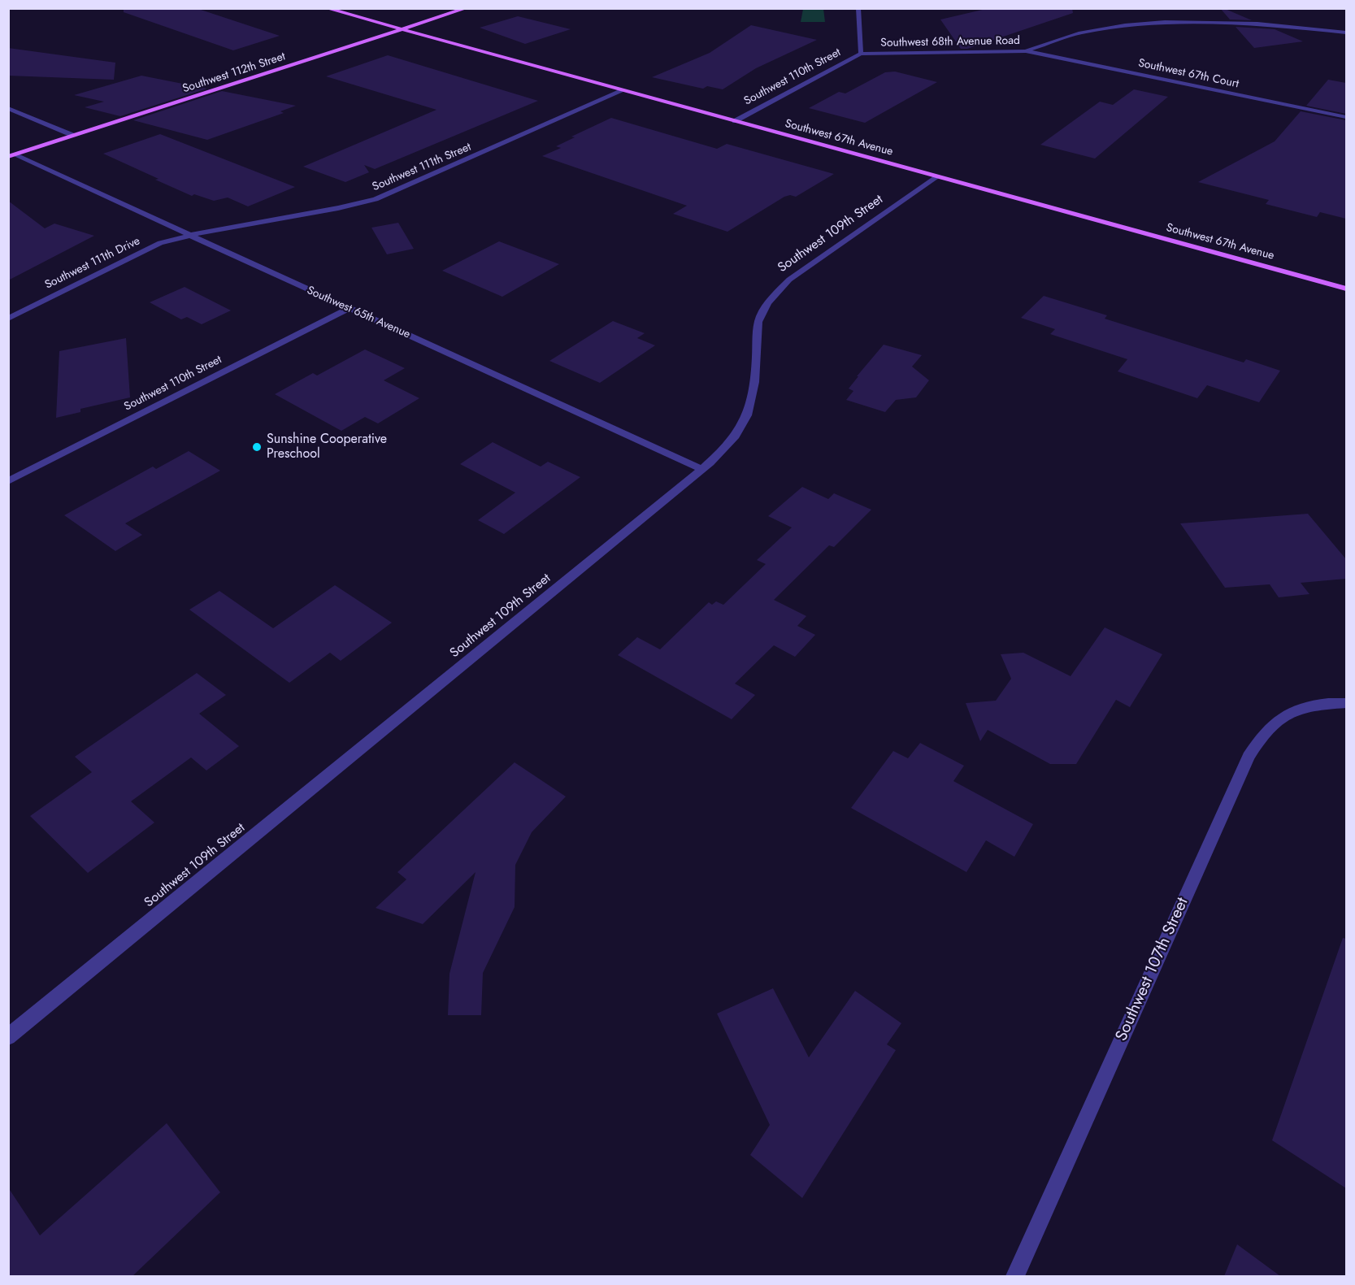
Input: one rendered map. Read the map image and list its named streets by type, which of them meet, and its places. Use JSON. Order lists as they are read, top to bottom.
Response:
{
  "streets": {
    "main road": ["Southwest 112th Street", "Southwest 67th Avenue"],
    "street": [
      "Southwest 68th Avenue Road",
      "Southwest 67th Court",
      "Southwest 110th Street",
      "Southwest 111th Street",
      "Southwest 109th Street",
      "Southwest 111th Drive",
      "Southwest 65th Avenue",
      "Southwest 107th Street"
    ]
  },
  "crossings": [
    ["Southwest 68th Avenue Road", "Southwest 67th Court"],
    ["Southwest 68th Avenue Road", "Southwest 110th Street"],
    ["Southwest 112th Street", "Southwest 67th Avenue"],
    ["Southwest 112th Street", "Southwest 65th Avenue"],
    ["Southwest 110th Street", "Southwest 67th Avenue"],
    ["Southwest 110th Street", "Southwest 65th Avenue"],
    ["Southwest 67th Avenue", "Southwest 111th Street"],
    ["Southwest 67th Avenue", "Southwest 109th Street"],
    ["Southwest 111th Street", "Southwest 111th Drive"],
    ["Southwest 111th Street", "Southwest 65th Avenue"],
    ["Southwest 109th Street", "Southwest 65th Avenue"],
    ["Southwest 111th Drive", "Southwest 65th Avenue"]
  ],
  "places": ["Sunshine Cooperative Preschool"]
}
